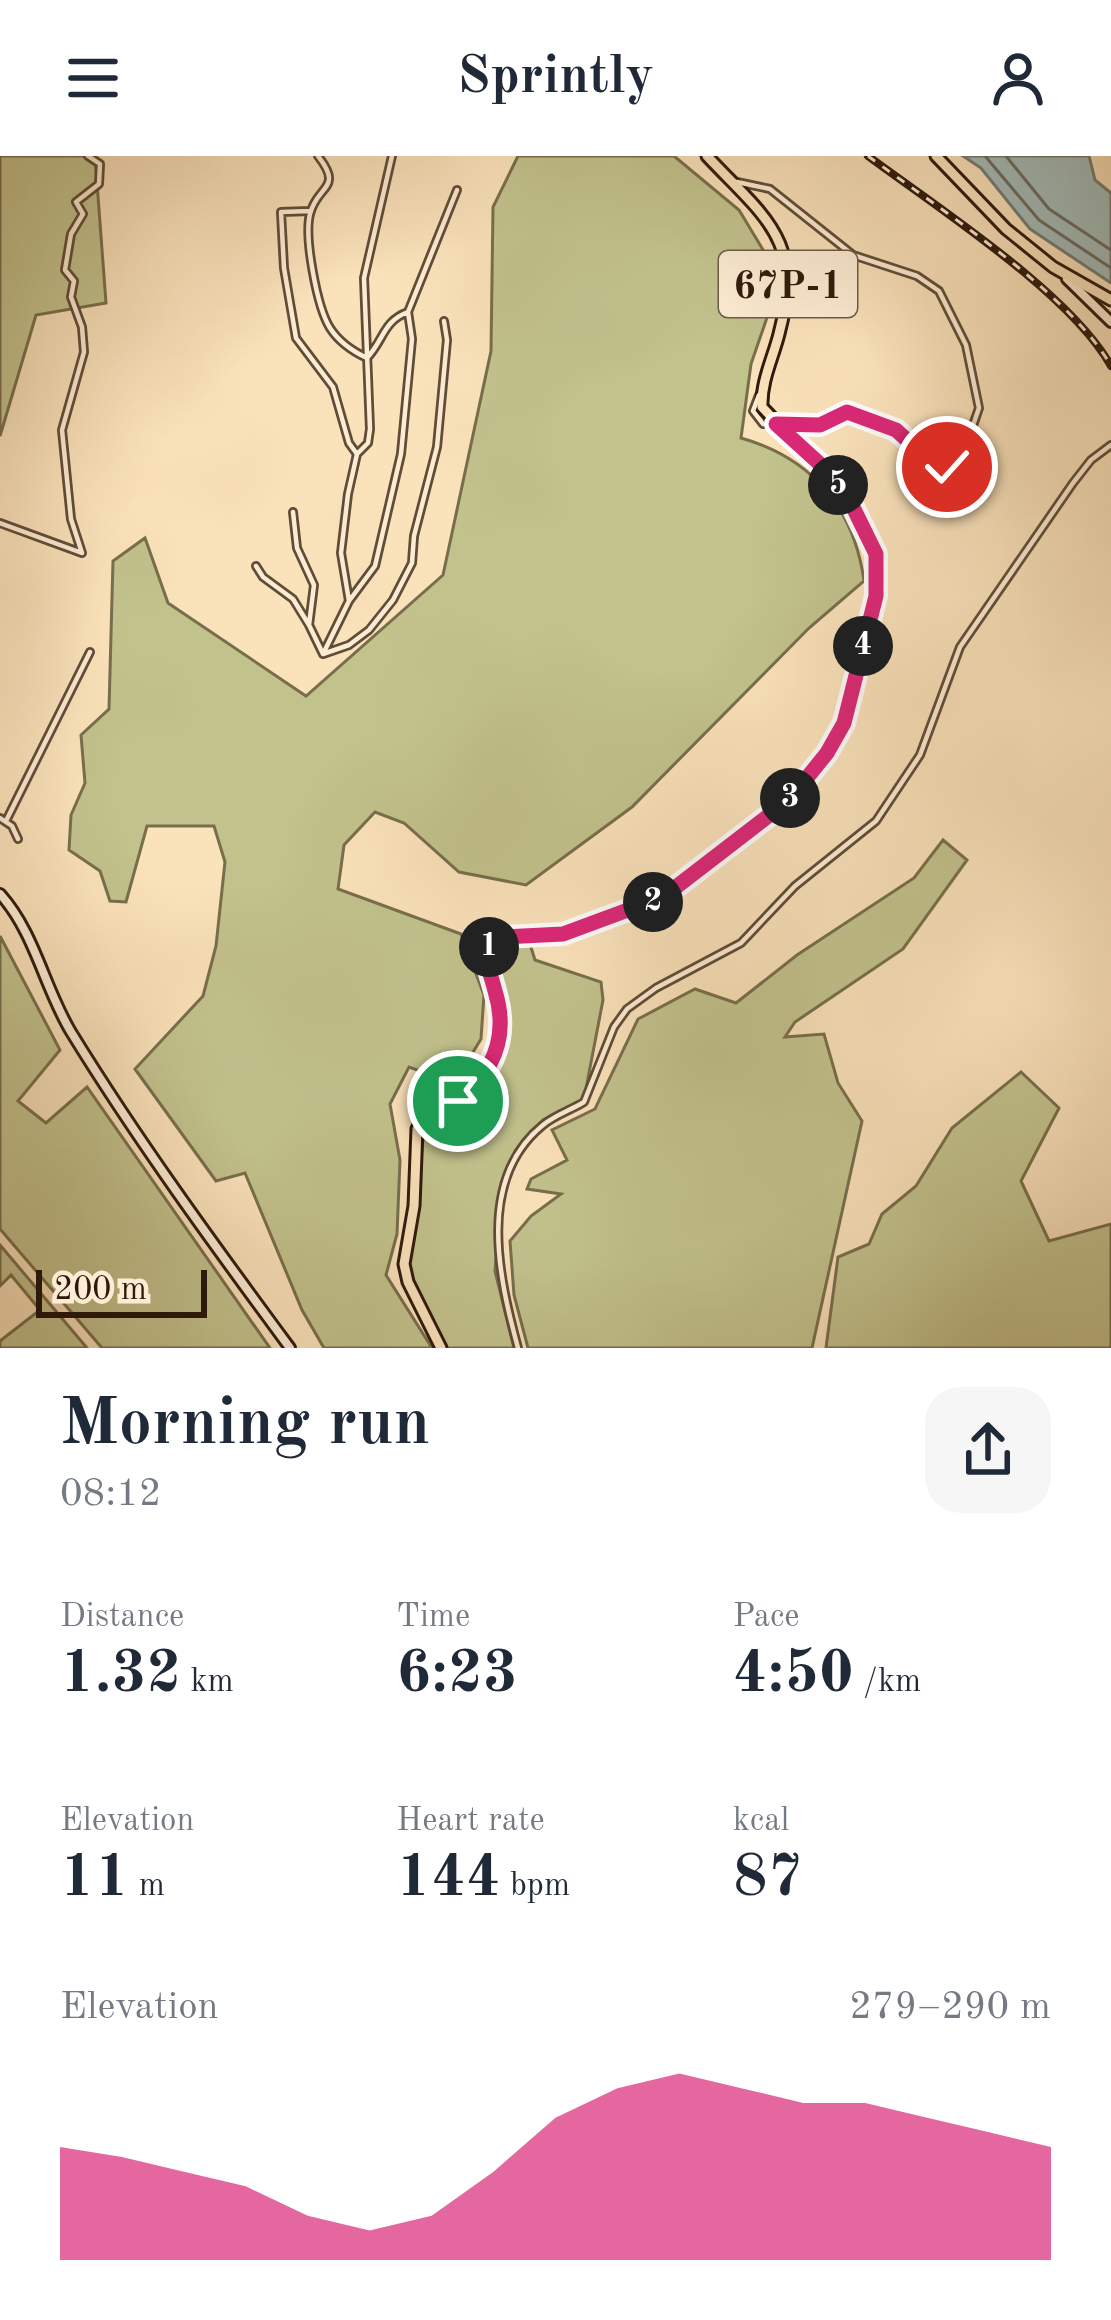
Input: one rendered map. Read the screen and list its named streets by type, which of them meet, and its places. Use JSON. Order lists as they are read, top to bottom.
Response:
{
  "streets": {
    "main road": ["67Р-1"]
  },
  "scale_bar": "200 m",
  "page": {
    "header": "Sprintly",
    "pins": [
      "5",
      "4",
      "3",
      "2",
      "1"
    ],
    "scale": "200 m",
    "heading": ["Morning run", "08:12"],
    "stats": [
      ["Distance", "1.32 km"],
      ["Time", "6:23"],
      ["Pace", "4:50 /km"],
      ["Elevation", "11 m"],
      ["Heart rate", "144 bpm"],
      ["kcal", "87"]
    ],
    "chart": ["Elevation", "279–290 m"]
  }
}
